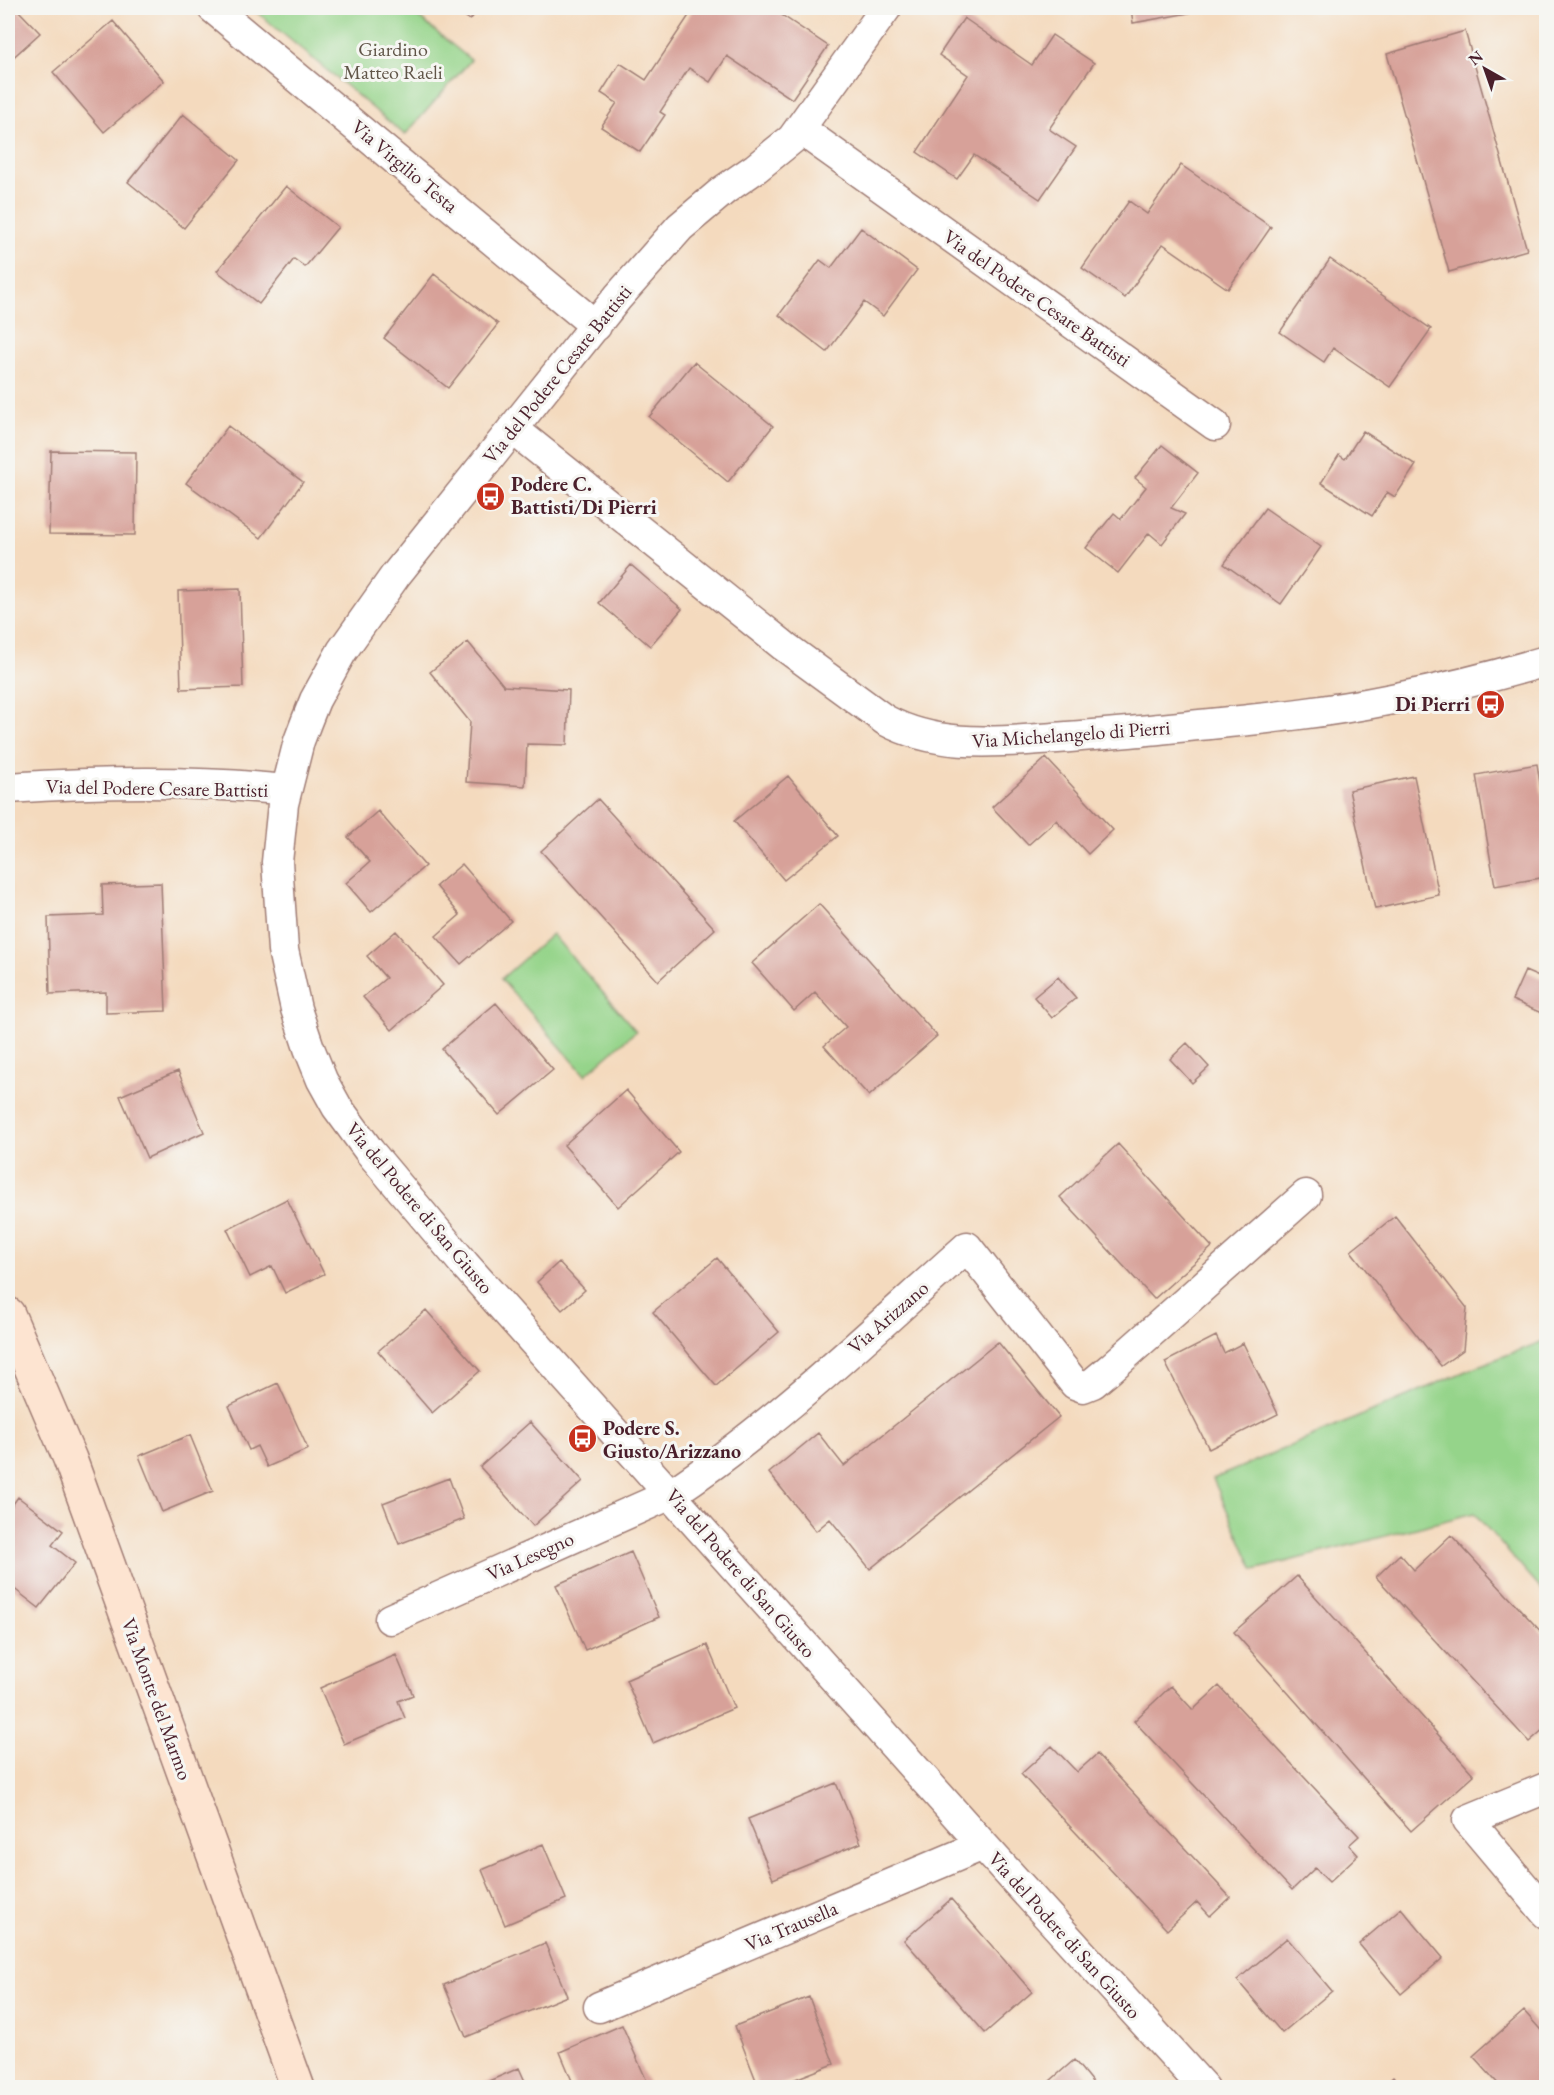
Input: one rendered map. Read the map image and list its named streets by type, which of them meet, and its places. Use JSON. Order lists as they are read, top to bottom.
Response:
{
  "streets": {
    "street": [
      "Via Virgilio Testa",
      "Via del Podere Cesare Battisti",
      "Via Michelangelo di Pierri",
      "Via del Podere di San Giusto",
      "Via Arizzano",
      "Via Lesegno",
      "Via Monte del Marmo",
      "Via Trausella"
    ]
  },
  "crossings": [
    ["Via Virgilio Testa", "Via del Podere Cesare Battisti"],
    ["Via del Podere Cesare Battisti", "Via Michelangelo di Pierri"],
    ["Via del Podere Cesare Battisti", "Via del Podere di San Giusto"],
    ["Via del Podere di San Giusto", "Via Arizzano"],
    ["Via del Podere di San Giusto", "Via Lesegno"],
    ["Via del Podere di San Giusto", "Via Trausella"],
    ["Via Arizzano", "Via Lesegno"]
  ],
  "parks": ["Giardino Matteo Raeli"],
  "places": {
    "bus stop": ["Podere C. Battisti/Di Pierri", "Di Pierri", "Podere S. Giusto/Arizzano"]
  },
  "north": "top left"
}
